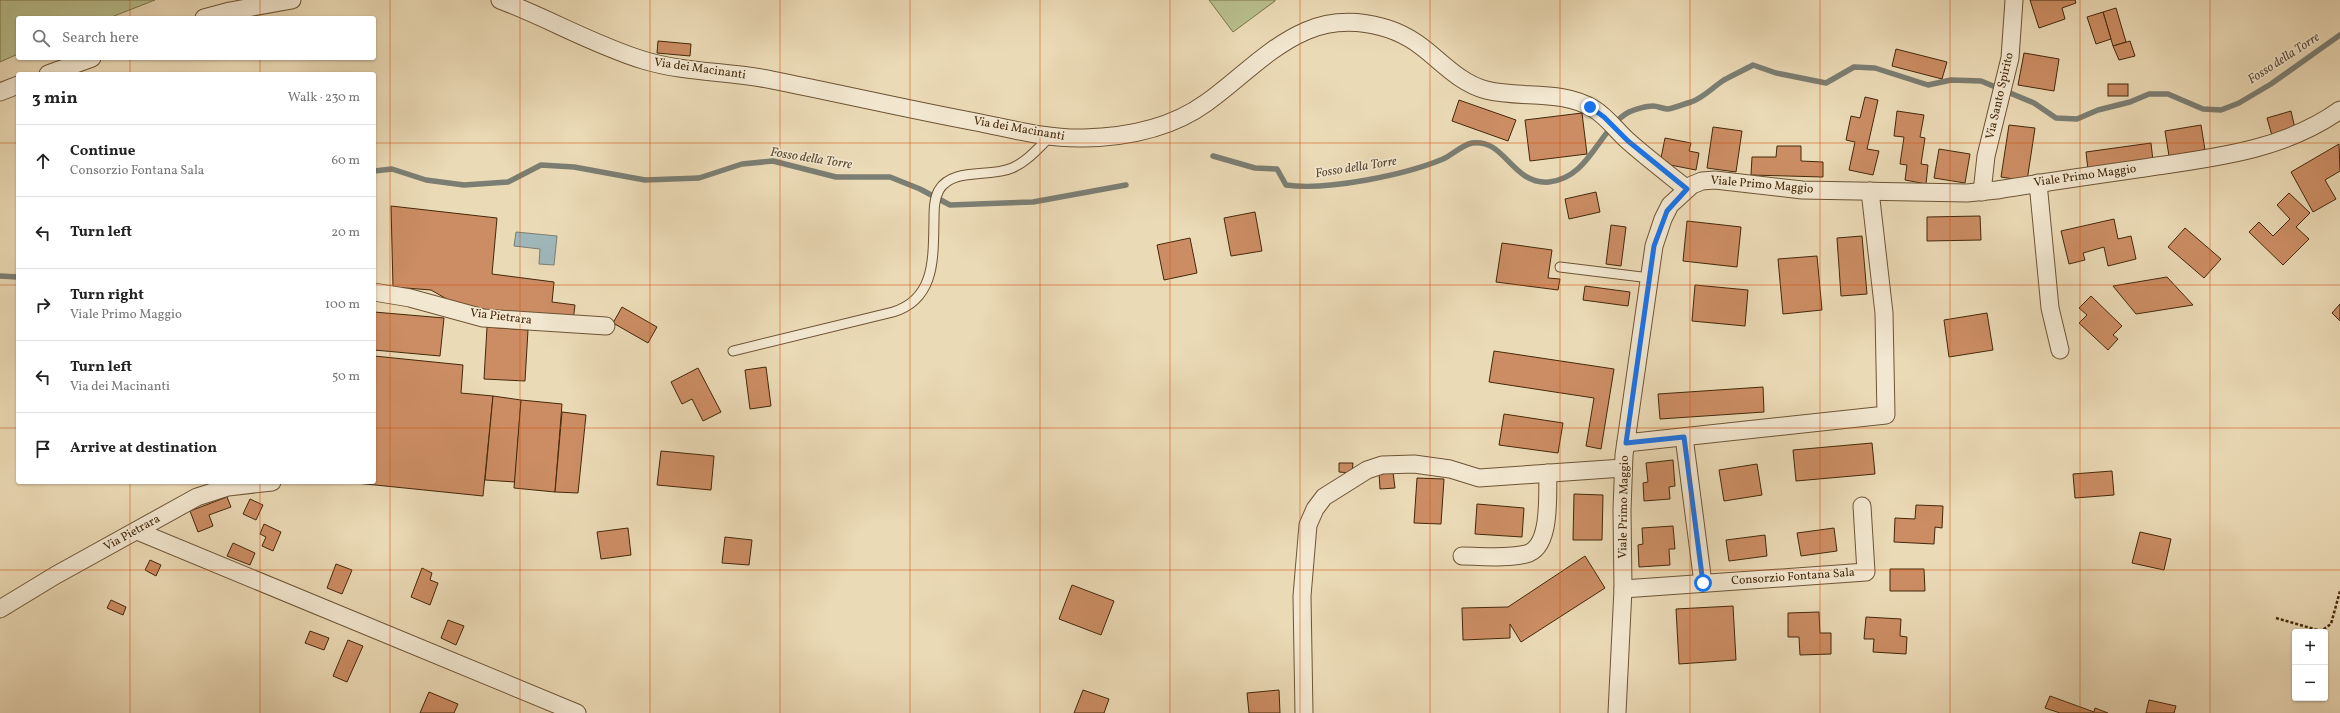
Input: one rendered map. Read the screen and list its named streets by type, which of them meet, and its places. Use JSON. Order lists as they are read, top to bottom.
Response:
{
  "streets": {
    "street": [
      "Via dei Macinanti",
      "Via Santo Spirito",
      "Viale Primo Maggio",
      "Via Pietrara",
      "Consorzio Fontana Sala"
    ]
  },
  "crossings": [
    ["Via dei Macinanti", "Viale Primo Maggio"],
    ["Via Santo Spirito", "Viale Primo Maggio"],
    ["Viale Primo Maggio", "Consorzio Fontana Sala"]
  ],
  "water": ["Fosso della Torre"],
  "page": {
    "search": "Search here",
    "heading": ["3 min", "Walk · 230 m"],
    "list": [
      ["Continue", "Consorzio Fontana Sala", "60 m"],
      ["Turn left", "20 m"],
      ["Turn right", "Viale Primo Maggio", "100 m"],
      ["Turn left", "Via dei Macinanti", "50 m"],
      "Arrive at destination"
    ],
    "map_buttons": ["+", "−"]
  }
}
